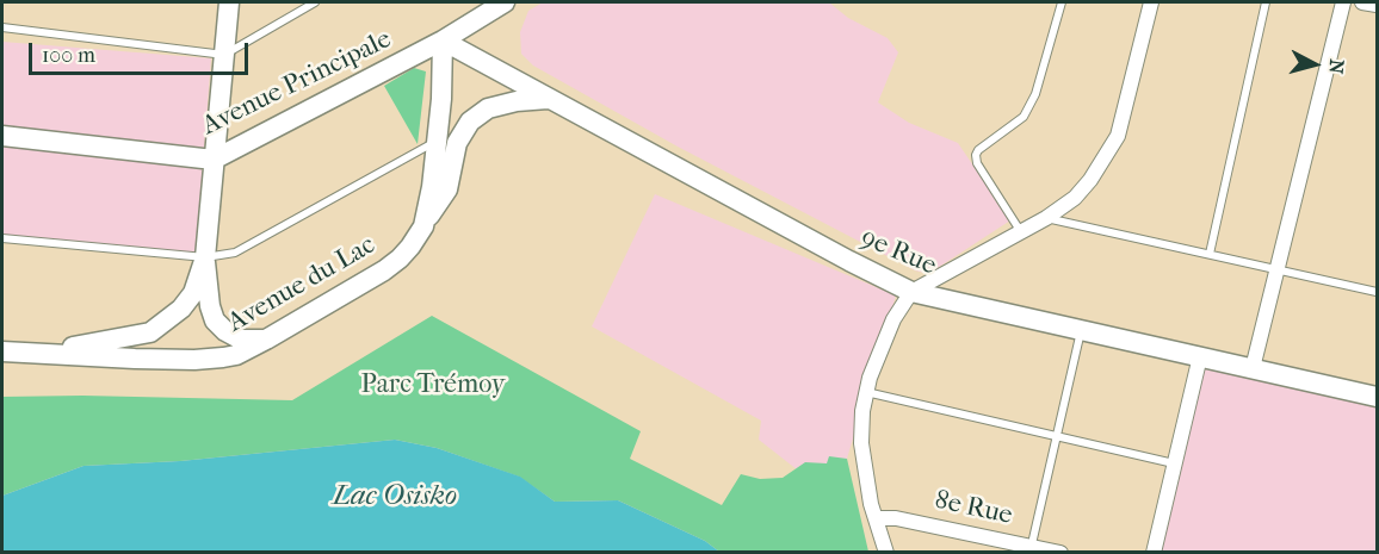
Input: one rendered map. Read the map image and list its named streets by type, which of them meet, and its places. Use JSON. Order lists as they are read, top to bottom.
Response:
{
  "streets": {
    "street": [
      "Avenue Principale",
      "9e Rue",
      "Avenue du Lac",
      "8e Rue"
    ]
  },
  "crossings": [
    ["Avenue Principale", "9e Rue"],
    ["Avenue Principale", "Avenue du Lac"],
    ["9e Rue", "Avenue du Lac"]
  ],
  "water": ["Lac Osisko"],
  "parks": ["Parc Trémoy"],
  "scale_bar": "100 m",
  "north": "right"
}
